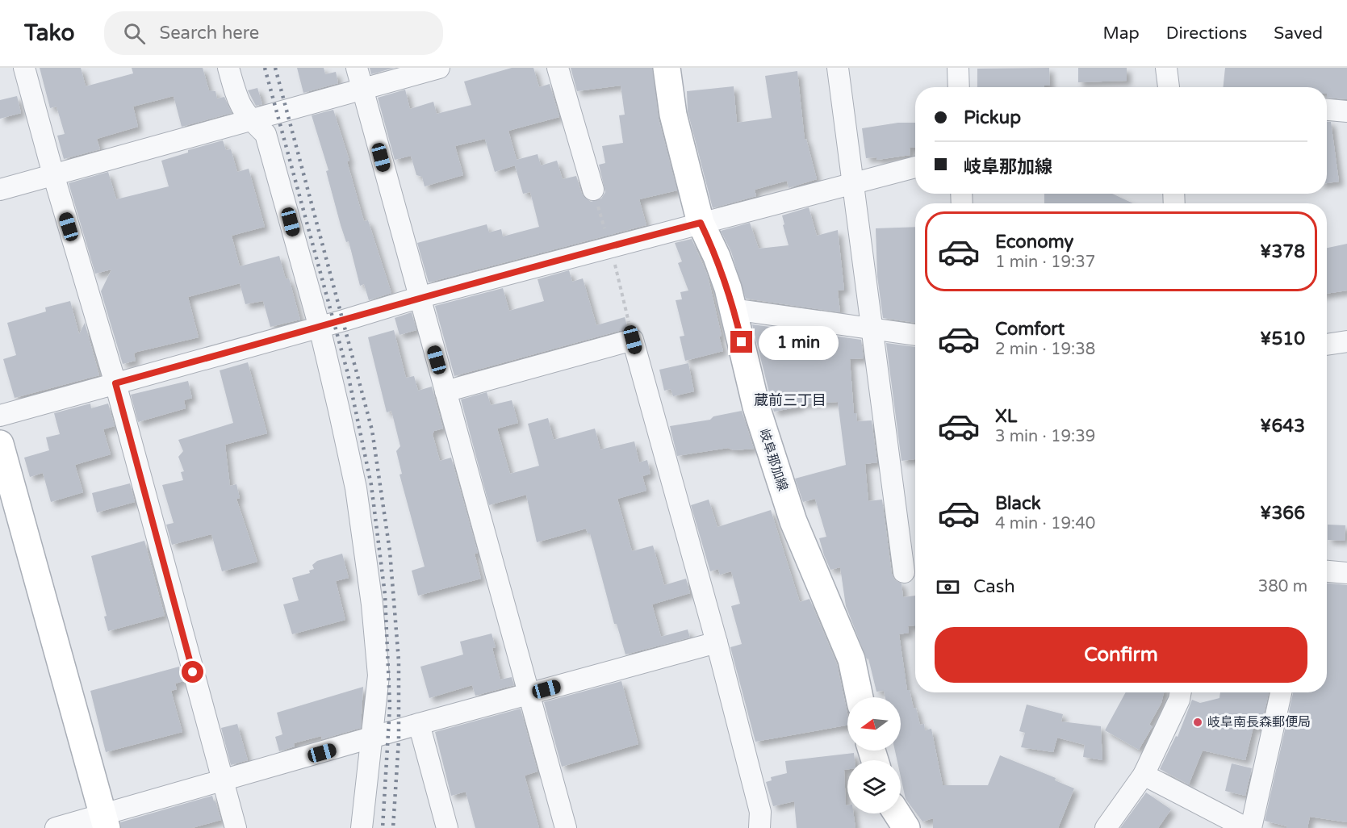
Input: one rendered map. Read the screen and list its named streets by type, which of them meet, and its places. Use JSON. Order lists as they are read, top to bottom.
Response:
{
  "streets": {
    "main road": ["岐阜那加線"]
  },
  "districts": ["蔵前三丁目"],
  "places": ["岐阜南長森郵便局"],
  "north": "left",
  "page": {
    "header": "Tako",
    "search": "Search here",
    "nav": ["Map", "Directions", "Saved"],
    "banner": ["Pickup", "岐阜那加線"],
    "list": [
      {
        "name": "Economy",
        "note": "1 min · 19:37",
        "value": "¥378"
      },
      {
        "name": "Comfort",
        "note": "2 min · 19:38",
        "value": "¥510"
      },
      {
        "name": "XL",
        "note": "3 min · 19:39",
        "value": "¥643"
      },
      {
        "name": "Black",
        "note": "4 min · 19:40",
        "value": "¥366"
      }
    ],
    "bubble": "1 min",
    "pay": ["Cash", "380 m"],
    "buttons": "Confirm"
  }
}
